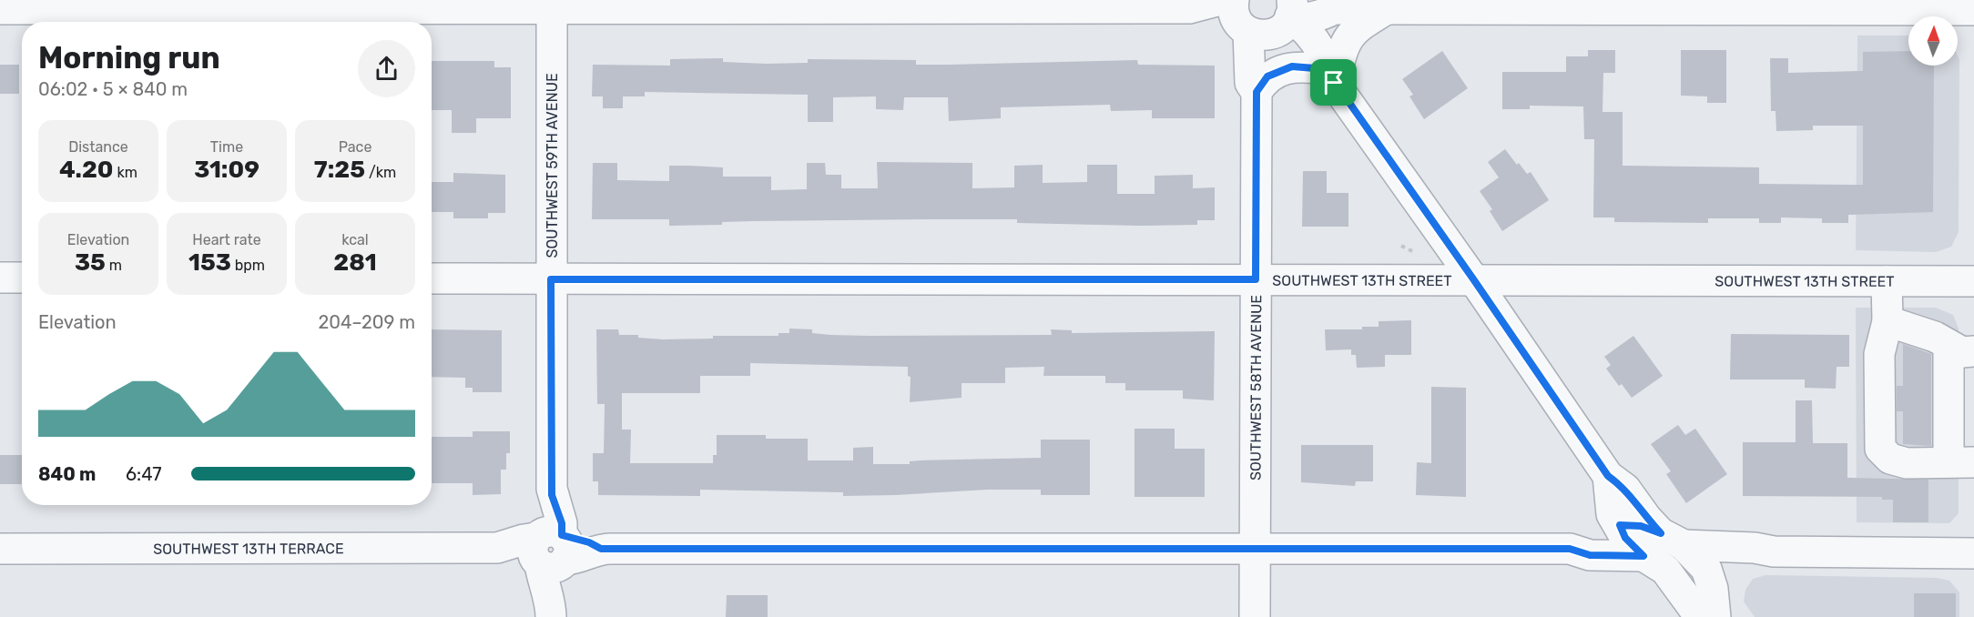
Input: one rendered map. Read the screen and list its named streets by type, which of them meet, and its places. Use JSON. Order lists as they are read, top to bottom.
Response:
{
  "streets": {
    "street": [
      "SOUTHWEST 59TH AVENUE",
      "SOUTHWEST 13TH STREET",
      "SOUTHWEST 58TH AVENUE",
      "SOUTHWEST 13TH TERRACE"
    ]
  },
  "crossings": [
    ["SOUTHWEST 59TH AVENUE", "SOUTHWEST 13TH STREET"],
    ["SOUTHWEST 59TH AVENUE", "SOUTHWEST 13TH TERRACE"],
    ["SOUTHWEST 13TH STREET", "SOUTHWEST 58TH AVENUE"],
    ["SOUTHWEST 58TH AVENUE", "SOUTHWEST 13TH TERRACE"]
  ],
  "north": "top",
  "page": {
    "heading": ["Morning run", "06:02 · 5 × 840 m"],
    "stats": [
      ["Distance", "4.20 km"],
      ["Time", "31:09"],
      ["Pace", "7:25 /km"],
      ["Elevation", "35 m"],
      ["Heart rate", "153 bpm"],
      ["kcal", "281"]
    ],
    "chart": ["Elevation", "204–209 m"],
    "list": [
      {
        "name": "840 m",
        "note": "6:47"
      }
    ]
  }
}
